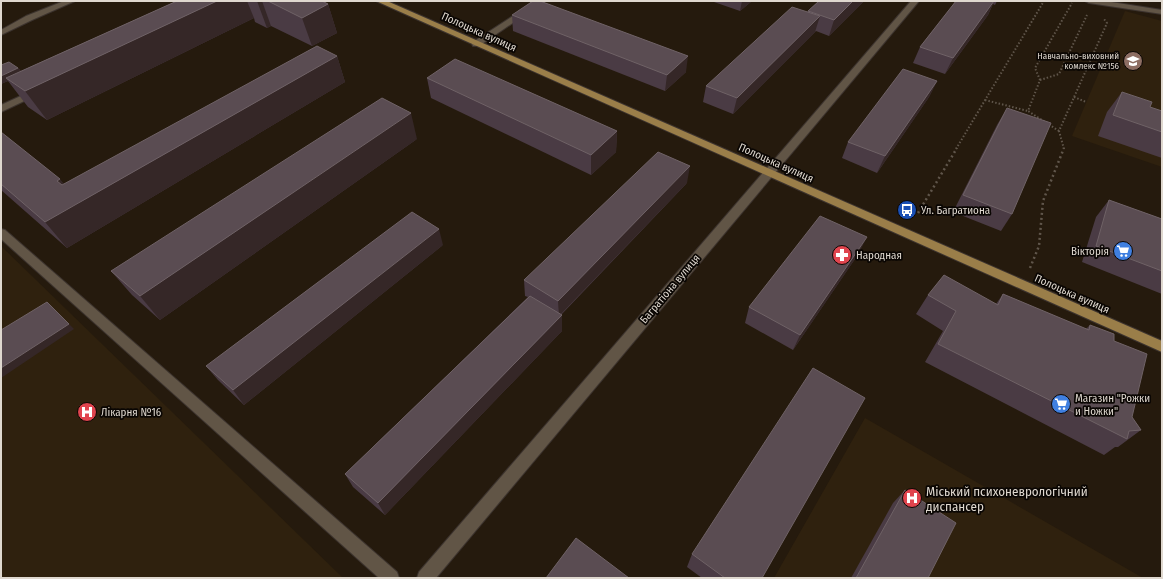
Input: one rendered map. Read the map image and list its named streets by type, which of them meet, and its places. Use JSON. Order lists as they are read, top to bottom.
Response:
{
  "streets": {
    "main road": ["Полоцька вулиця"],
    "street": ["Багратіона вулиця"]
  },
  "crossings": [
    ["Полоцька вулиця", "Багратіона вулиця"]
  ],
  "places": {
    "school or university": ["Навчально-виховний комлекс №156"],
    "bus stop": ["Ул. Багратиона"],
    "supermarket": ["Вікторія", "Магазин \"Рожки и Ножки\""],
    "pharmacy": ["Народная"],
    "hospital": ["Лікарня №16", "Міський психоневрологічний диспансер"]
  }
}
